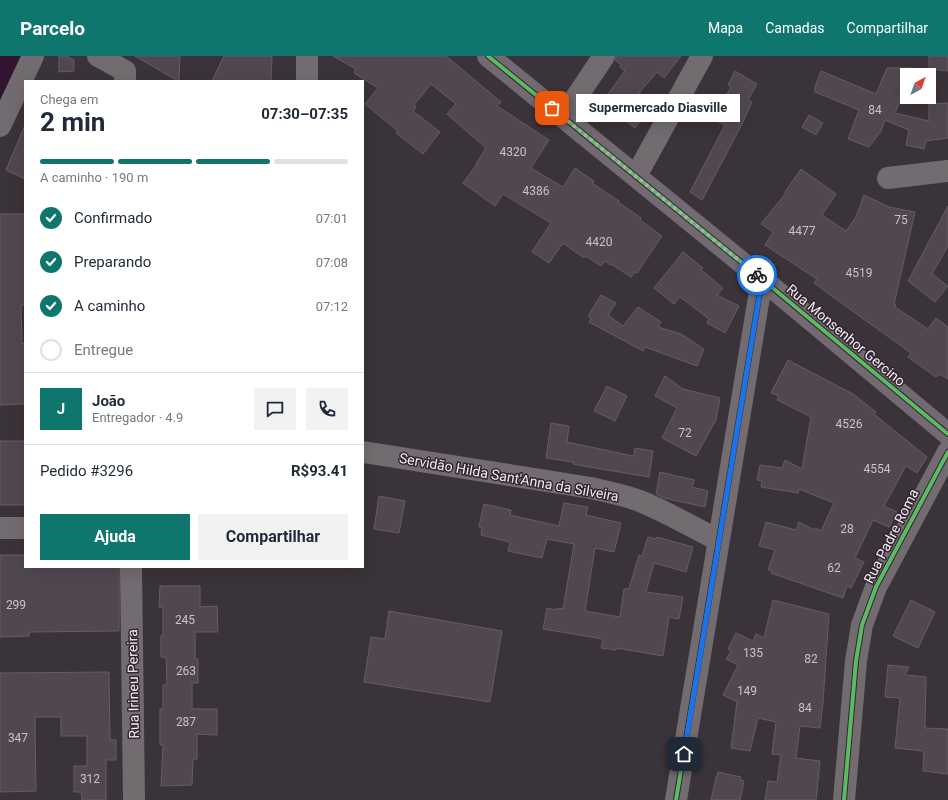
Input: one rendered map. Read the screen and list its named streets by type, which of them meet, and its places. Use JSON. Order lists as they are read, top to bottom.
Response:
{
  "streets": {
    "main road": ["Rua Monsenhor Gercino"],
    "street": ["Servidão Hilda Sant'Anna da Silveira", "Rua Padre Roma", "Rua Irineu Pereira"]
  },
  "places": ["Supermercado Diasville"],
  "house_numbers": [
    "84",
    "4320",
    "4386",
    "75",
    "4477",
    "4420",
    "4519",
    "4526",
    "72",
    "4554",
    "28",
    "62",
    "299",
    "245",
    "135",
    "82",
    "263",
    "149",
    "84",
    "287",
    "347",
    "312"
  ],
  "north": "top right",
  "page": {
    "header": "Parcelo",
    "nav": ["Mapa", "Camadas", "Compartilhar"],
    "heading": ["2 min", "Chega em", "07:30–07:35"],
    "panel": [
      "João",
      "Entregador · 4.9",
      "Pedido #3296",
      "R$93.41"
    ],
    "bubble": "Supermercado Diasville",
    "bar": "A caminho · 190 m",
    "list": [
      ["Confirmado", "07:01"],
      ["Preparando", "07:08"],
      ["A caminho", "07:12"],
      "Entregue"
    ],
    "round": "J",
    "buttons": ["Ajuda", "Compartilhar"]
  }
}
